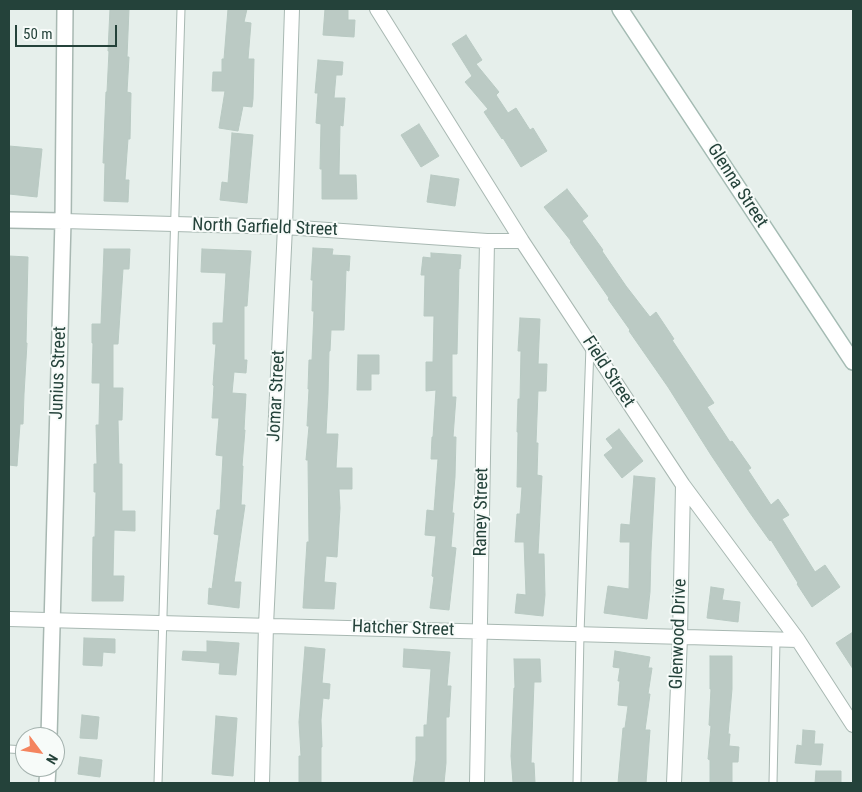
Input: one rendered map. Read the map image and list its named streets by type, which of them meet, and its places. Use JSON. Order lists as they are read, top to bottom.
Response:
{
  "streets": {
    "street": [
      "Glenna Street",
      "North Garfield Street",
      "Field Street",
      "Junius Street",
      "Jomar Street",
      "Raney Street",
      "Hatcher Street",
      "Glenwood Drive"
    ]
  },
  "crossings": [
    ["North Garfield Street", "Field Street"],
    ["North Garfield Street", "Junius Street"],
    ["North Garfield Street", "Jomar Street"],
    ["North Garfield Street", "Raney Street"],
    ["Field Street", "Hatcher Street"],
    ["Field Street", "Glenwood Drive"],
    ["Junius Street", "Hatcher Street"],
    ["Jomar Street", "Hatcher Street"],
    ["Raney Street", "Hatcher Street"],
    ["Hatcher Street", "Glenwood Drive"]
  ],
  "scale_bar": "50 m",
  "north": "bottom right"
}
